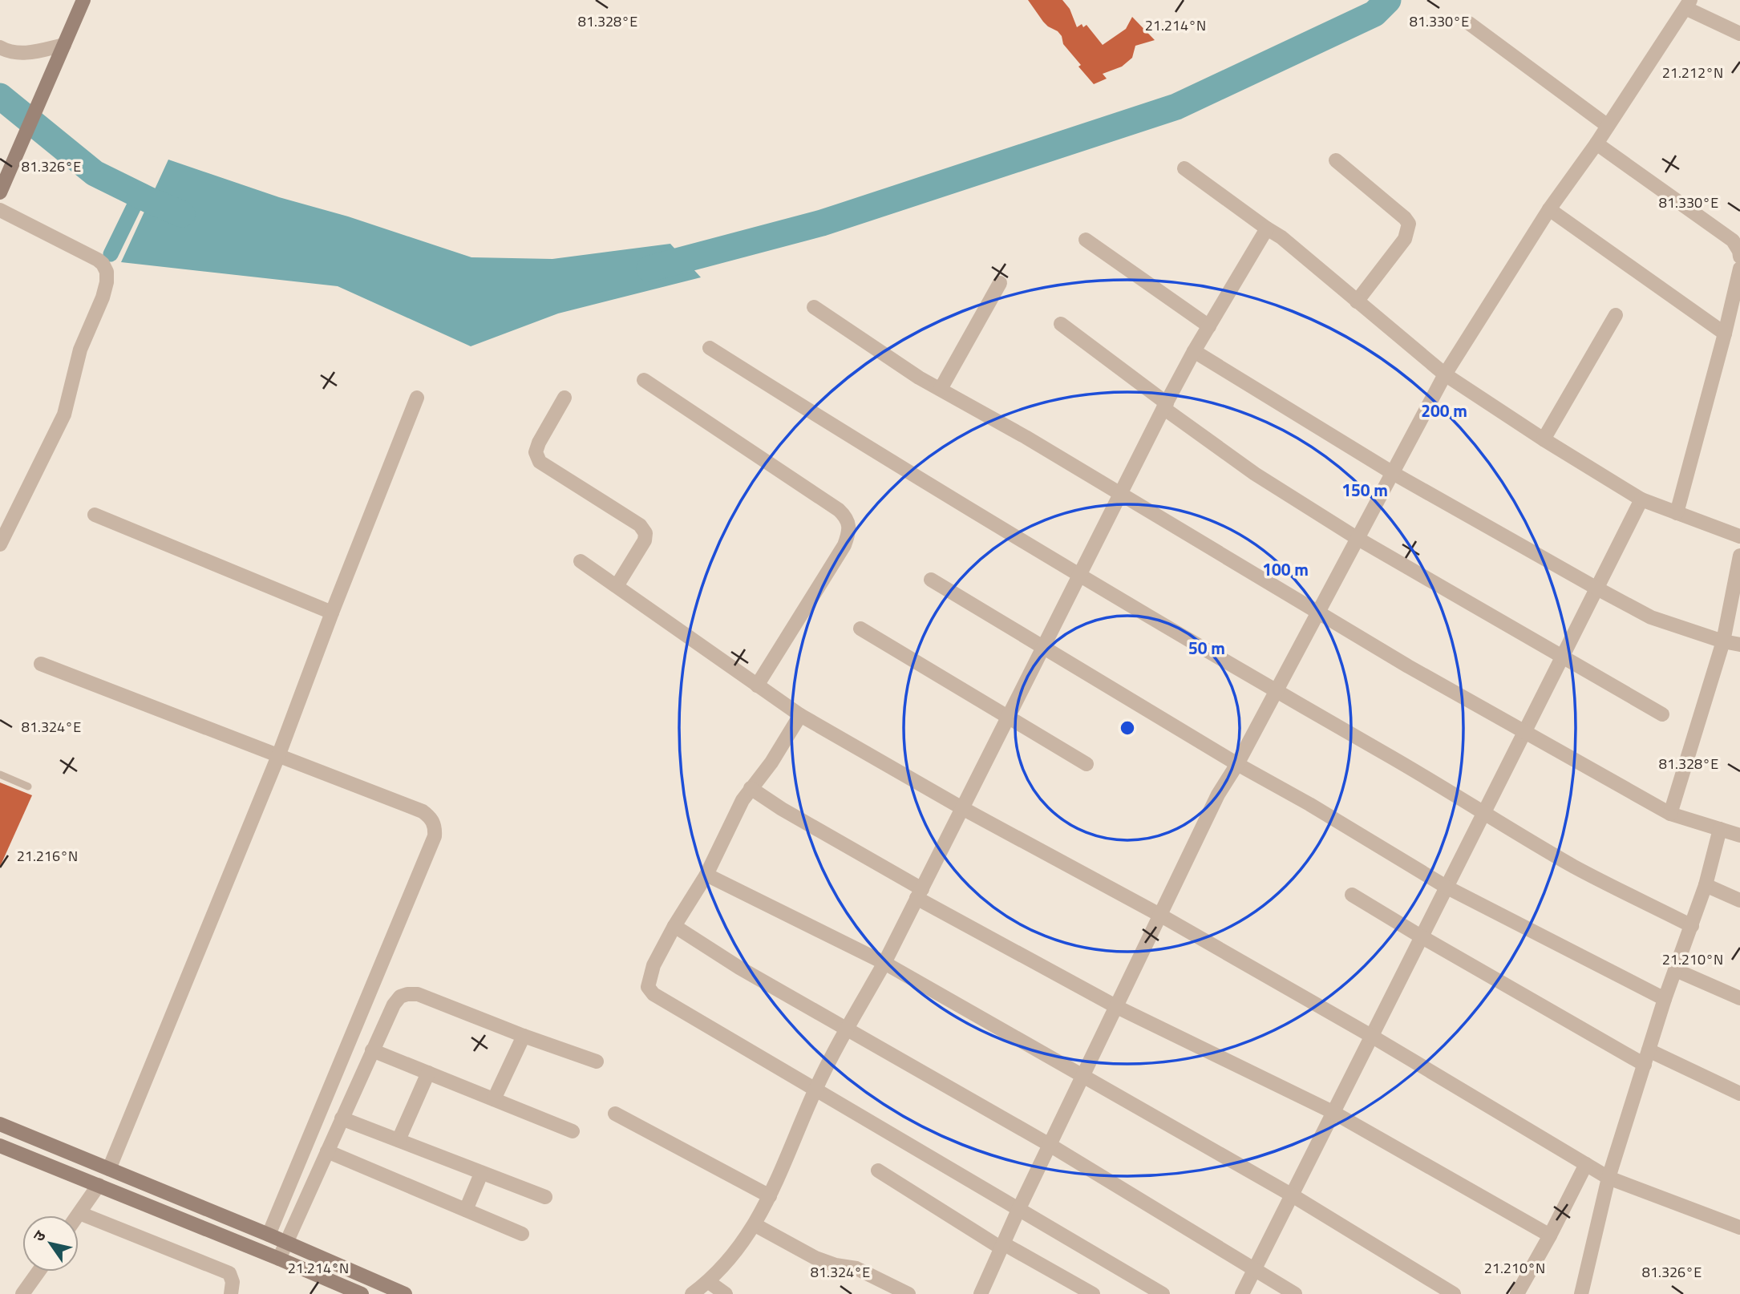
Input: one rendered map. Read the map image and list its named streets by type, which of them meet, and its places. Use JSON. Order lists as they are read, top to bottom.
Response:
{
  "north": "top left",
  "coordinates": [
    "81.328°E",
    "81.330°E",
    "21.214°N",
    "21.212°N",
    "81.326°E",
    "81.324°E",
    "21.216°N",
    "21.210°N"
  ],
  "rings": [
    "200 m",
    "150 m",
    "100 m",
    "50 m"
  ]
}
